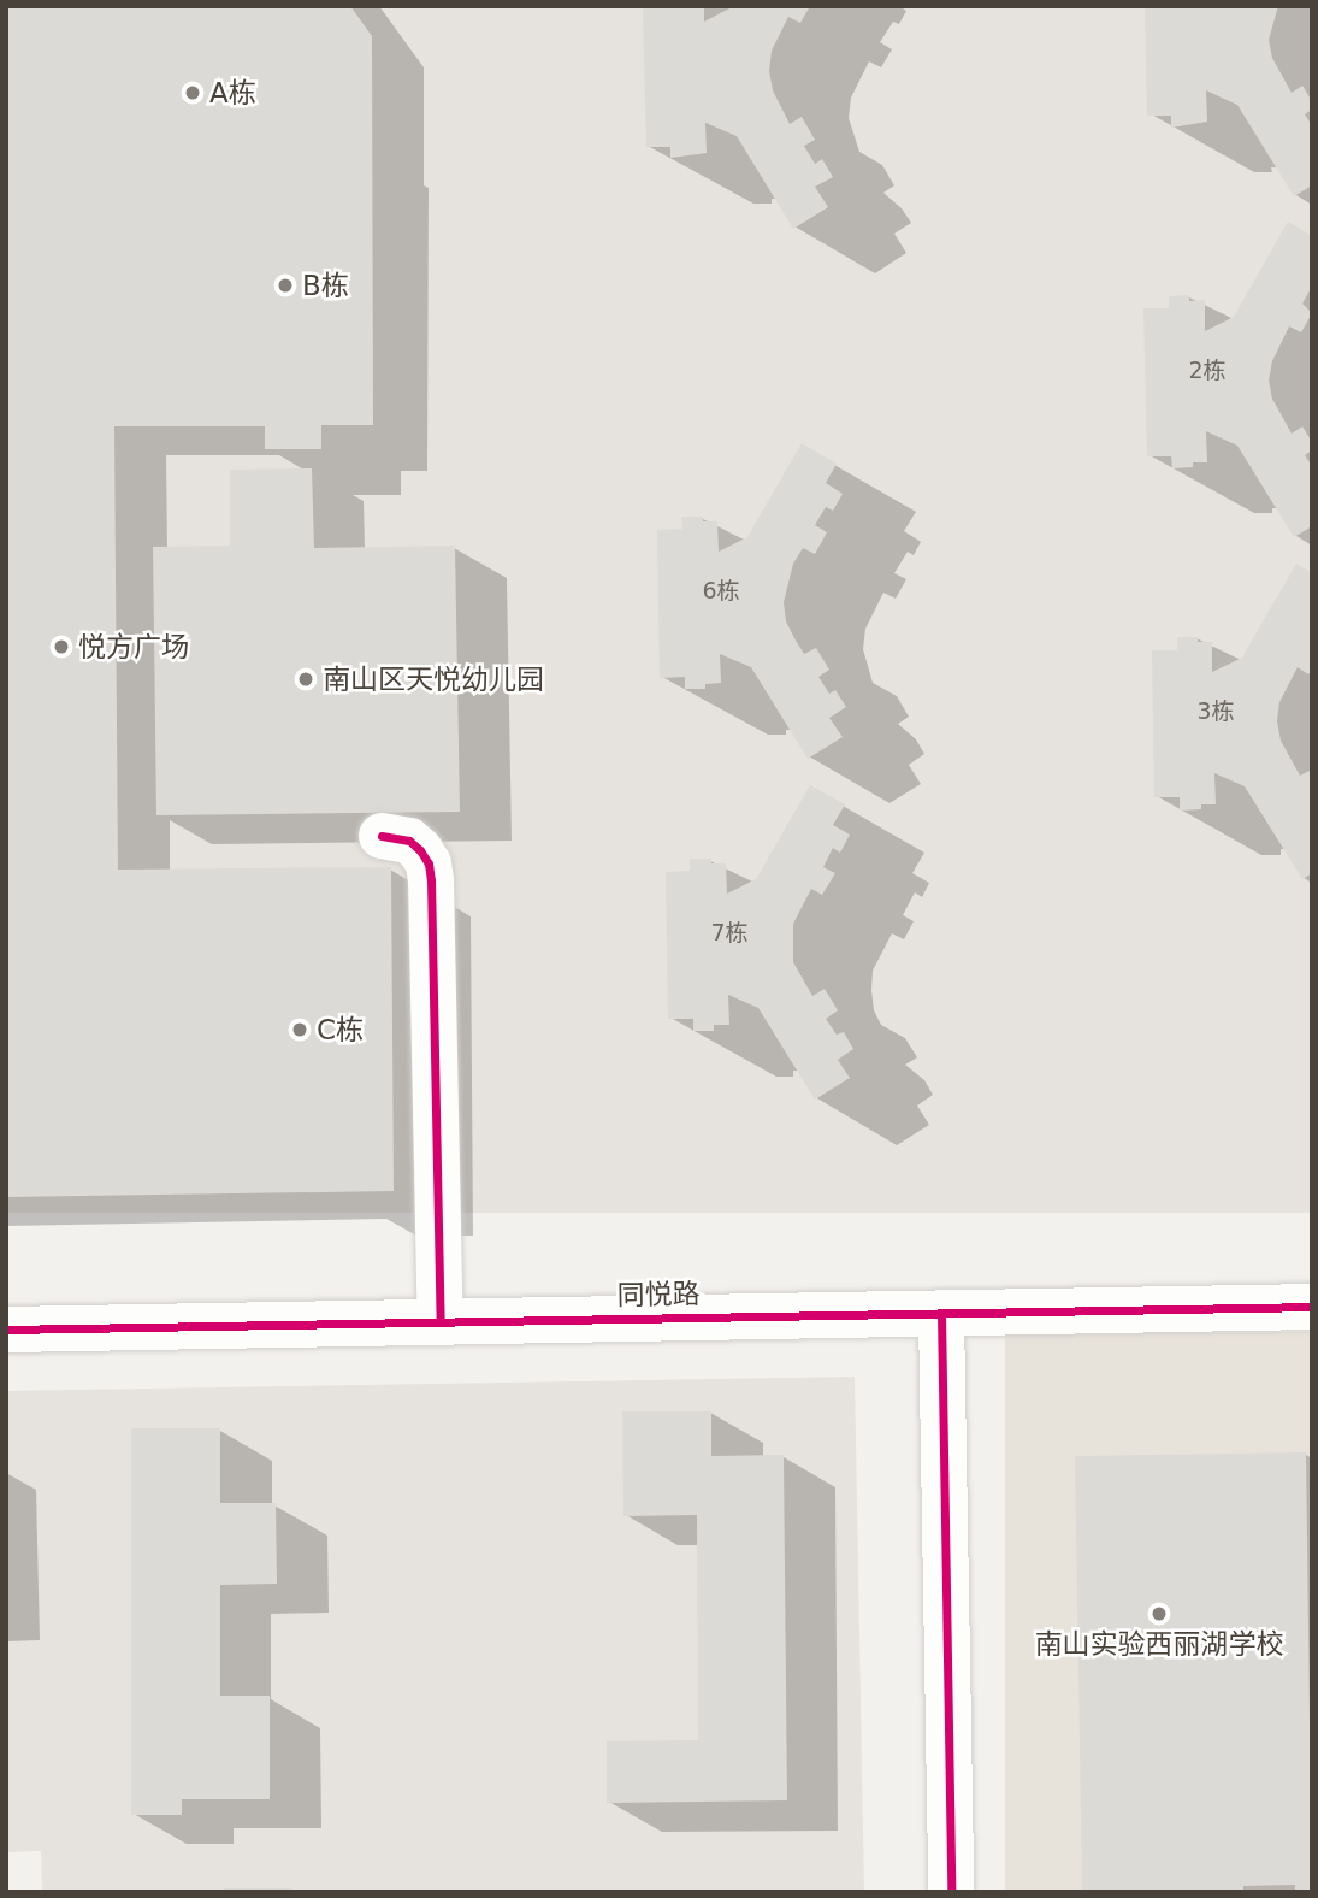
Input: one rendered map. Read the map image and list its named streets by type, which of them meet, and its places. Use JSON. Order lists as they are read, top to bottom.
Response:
{
  "streets": {
    "street": ["同悦路"]
  },
  "places": [
    "A栋",
    "B栋",
    "悦方广场",
    "南山区天悦幼儿园",
    "C栋",
    "南山实验西丽湖学校"
  ],
  "house_numbers": [
    "2栋",
    "6栋",
    "3栋",
    "7栋"
  ]
}
